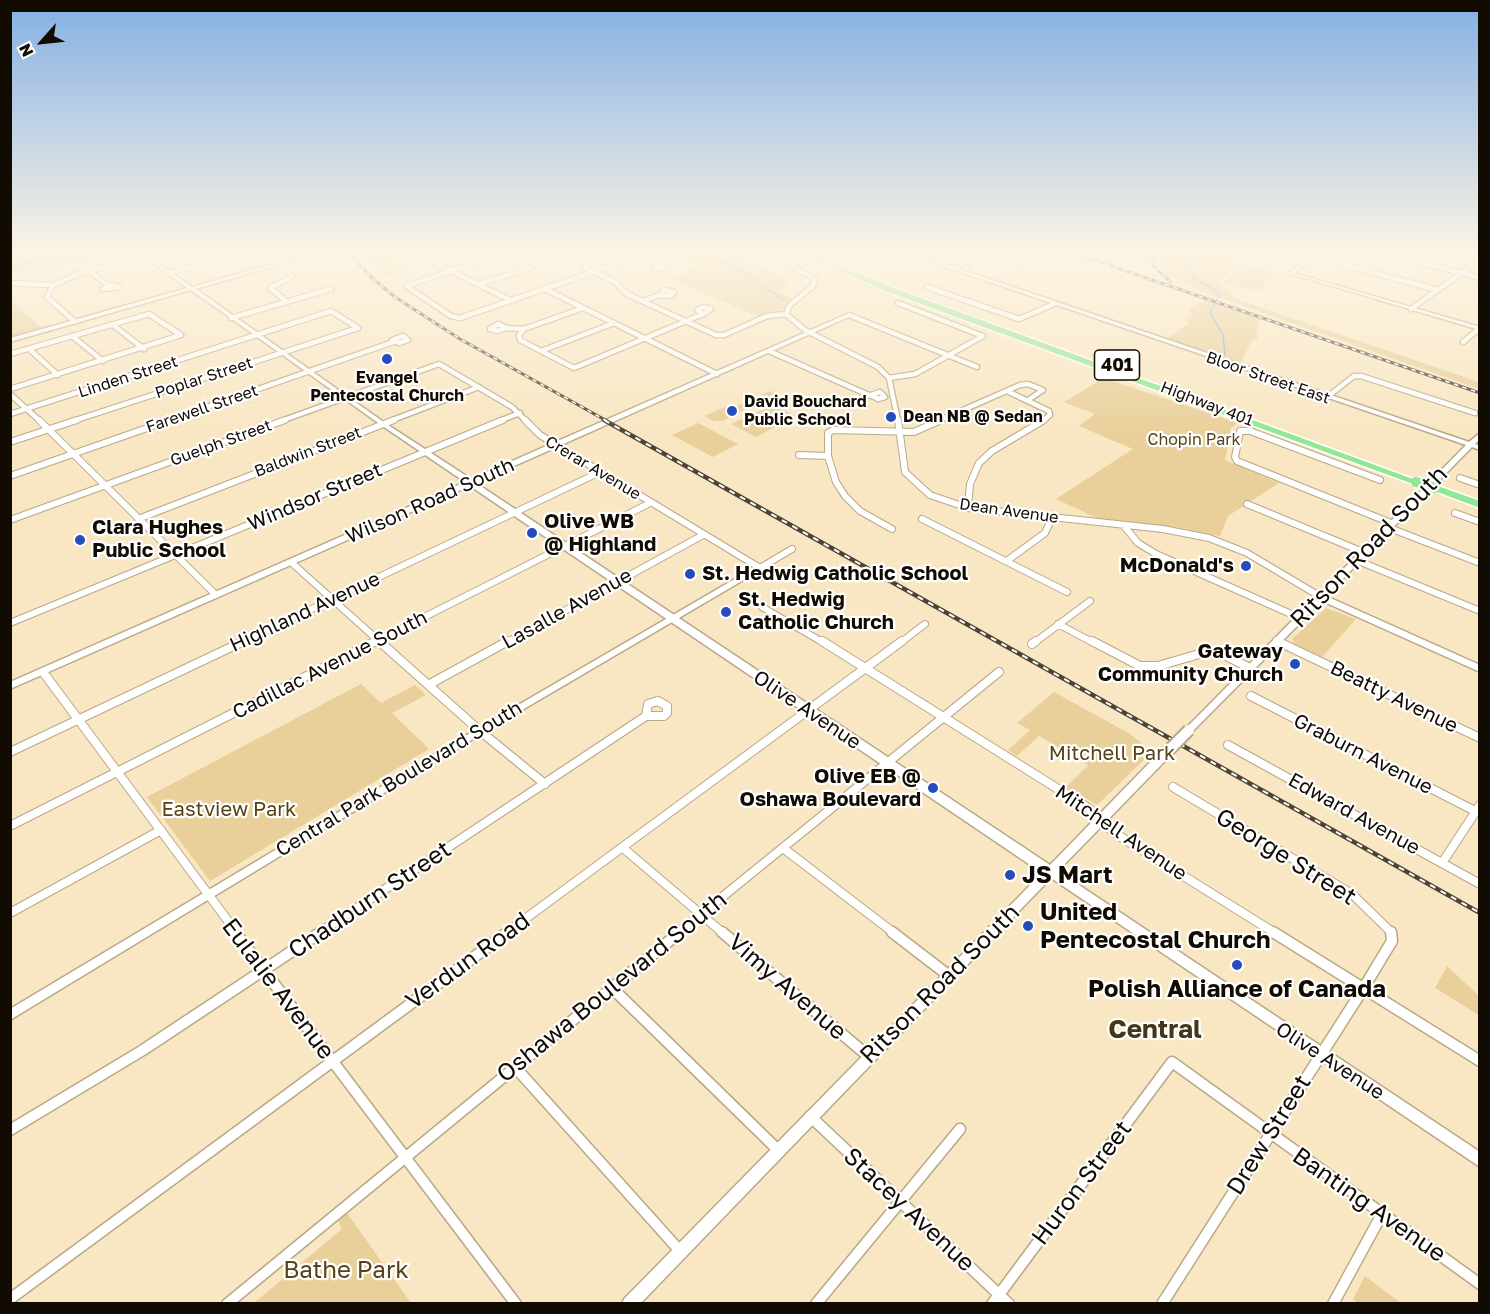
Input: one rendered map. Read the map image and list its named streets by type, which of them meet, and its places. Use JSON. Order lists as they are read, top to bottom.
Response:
{
  "streets": {
    "highway": ["401", "Highway 401"],
    "main road": [
      "Bloor Street East",
      "Wilson Road South",
      "Ritson Road South",
      "Olive Avenue"
    ],
    "street": [
      "Linden Street",
      "Poplar Street",
      "Farewell Street",
      "Guelph Street",
      "Baldwin Street",
      "Crerar Avenue",
      "Windsor Street",
      "Dean Avenue",
      "Lasalle Avenue",
      "Highland Avenue",
      "Cadillac Avenue South",
      "Beatty Avenue",
      "Graburn Avenue",
      "Central Park Boulevard South",
      "Edward Avenue",
      "Mitchell Avenue",
      "George Street",
      "Chadburn Street",
      "Verdun Road",
      "Oshawa Boulevard South",
      "Vimy Avenue",
      "Eulalie Avenue",
      "Drew Street",
      "Huron Street",
      "Banting Avenue",
      "Stacey Avenue"
    ]
  },
  "crossings": [
    ["Linden Street", "Olive Avenue"],
    ["Poplar Street", "Olive Avenue"],
    ["Bloor Street East", "Ritson Road South"],
    ["Farewell Street", "Olive Avenue"],
    ["Guelph Street", "Crerar Avenue"],
    ["Guelph Street", "Olive Avenue"],
    ["Baldwin Street", "Crerar Avenue"],
    ["Baldwin Street", "Olive Avenue"],
    ["Crerar Avenue", "Windsor Street"],
    ["Crerar Avenue", "Wilson Road South"],
    ["Crerar Avenue", "Lasalle Avenue"],
    ["Crerar Avenue", "Highland Avenue"],
    ["Crerar Avenue", "Cadillac Avenue South"],
    ["Crerar Avenue", "Central Park Boulevard South"],
    ["Windsor Street", "Olive Avenue"],
    ["Wilson Road South", "Olive Avenue"],
    ["Wilson Road South", "Eulalie Avenue"],
    ["Dean Avenue", "Ritson Road South"],
    ["Ritson Road South", "Beatty Avenue"],
    ["Ritson Road South", "Olive Avenue"],
    ["Ritson Road South", "Mitchell Avenue"],
    ["Ritson Road South", "Vimy Avenue"],
    ["Ritson Road South", "Stacey Avenue"],
    ["Lasalle Avenue", "Olive Avenue"],
    ["Highland Avenue", "Olive Avenue"],
    ["Highland Avenue", "Eulalie Avenue"],
    ["Cadillac Avenue South", "Olive Avenue"],
    ["Cadillac Avenue South", "Eulalie Avenue"],
    ["Olive Avenue", "Central Park Boulevard South"],
    ["Olive Avenue", "Verdun Road"],
    ["Olive Avenue", "Oshawa Boulevard South"],
    ["Olive Avenue", "Drew Street"],
    ["Central Park Boulevard South", "Eulalie Avenue"],
    ["Mitchell Avenue", "Verdun Road"],
    ["Mitchell Avenue", "Oshawa Boulevard South"],
    ["Mitchell Avenue", "Drew Street"],
    ["George Street", "Drew Street"],
    ["Chadburn Street", "Eulalie Avenue"],
    ["Verdun Road", "Vimy Avenue"],
    ["Verdun Road", "Eulalie Avenue"],
    ["Oshawa Boulevard South", "Vimy Avenue"],
    ["Oshawa Boulevard South", "Eulalie Avenue"],
    ["Drew Street", "Banting Avenue"],
    ["Huron Street", "Banting Avenue"],
    ["Huron Street", "Stacey Avenue"]
  ],
  "districts": ["Central"],
  "parks": [
    "Chopin Park",
    "Mitchell Park",
    "Eastview Park",
    "Bathe Park"
  ],
  "places": [
    "Evangel Pentecostal Church",
    "David Bouchard Public School",
    "Dean NB @ Sedan",
    "Olive WB @ Highland",
    "Clara Hughes Public School",
    "McDonald's",
    "St. Hedwig Catholic School",
    "St. Hedwig Catholic Church",
    "Gateway Community Church",
    "Olive EB @ Oshawa Boulevard",
    "JS Mart",
    "United Pentecostal Church",
    "Polish Alliance of Canada"
  ],
  "north": "bottom left"
}
